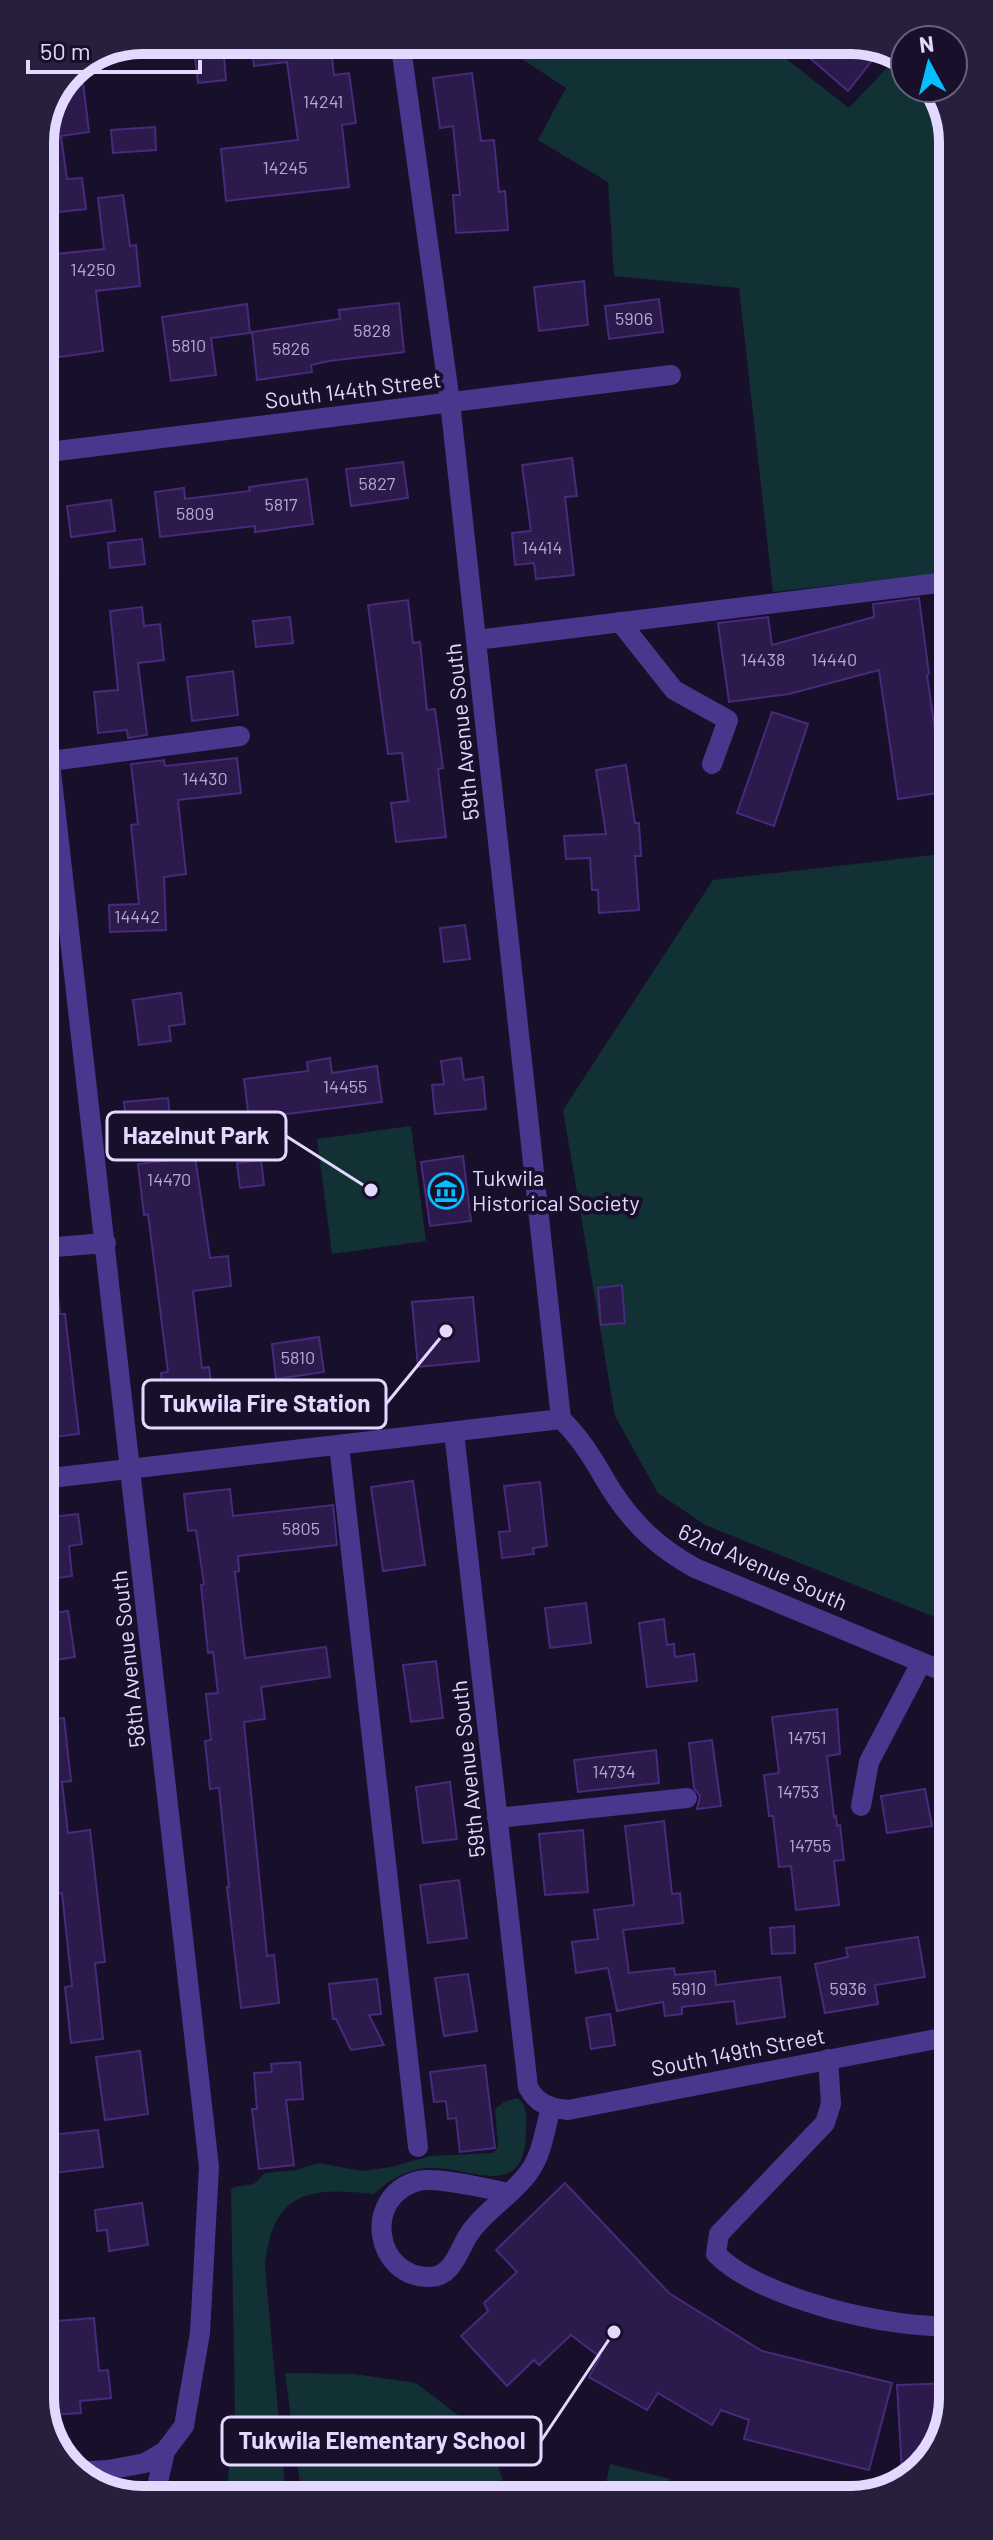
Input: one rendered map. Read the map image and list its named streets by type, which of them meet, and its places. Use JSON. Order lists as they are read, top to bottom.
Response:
{
  "streets": {
    "street": [
      "South 144th Street",
      "59th Avenue South",
      "62nd Avenue South",
      "58th Avenue South",
      "South 149th Street"
    ]
  },
  "crossings": [
    ["South 144th Street", "59th Avenue South"],
    ["59th Avenue South", "62nd Avenue South"],
    ["59th Avenue South", "South 149th Street"]
  ],
  "places": {
    "other": ["Hazelnut Park", "Tukwila Fire Station", "Tukwila Elementary School"],
    "museum": ["Tukwila Historical Society"]
  },
  "house_numbers": [
    "14241",
    "14245",
    "14250",
    "5906",
    "5828",
    "5810",
    "5826",
    "5827",
    "5817",
    "5809",
    "14414",
    "14438",
    "14440",
    "14430",
    "14442",
    "14455",
    "14470",
    "5810",
    "5805",
    "14751",
    "14734",
    "14753",
    "14755",
    "5910",
    "5936"
  ],
  "scale_bar": "50 m",
  "north": "top"
}
